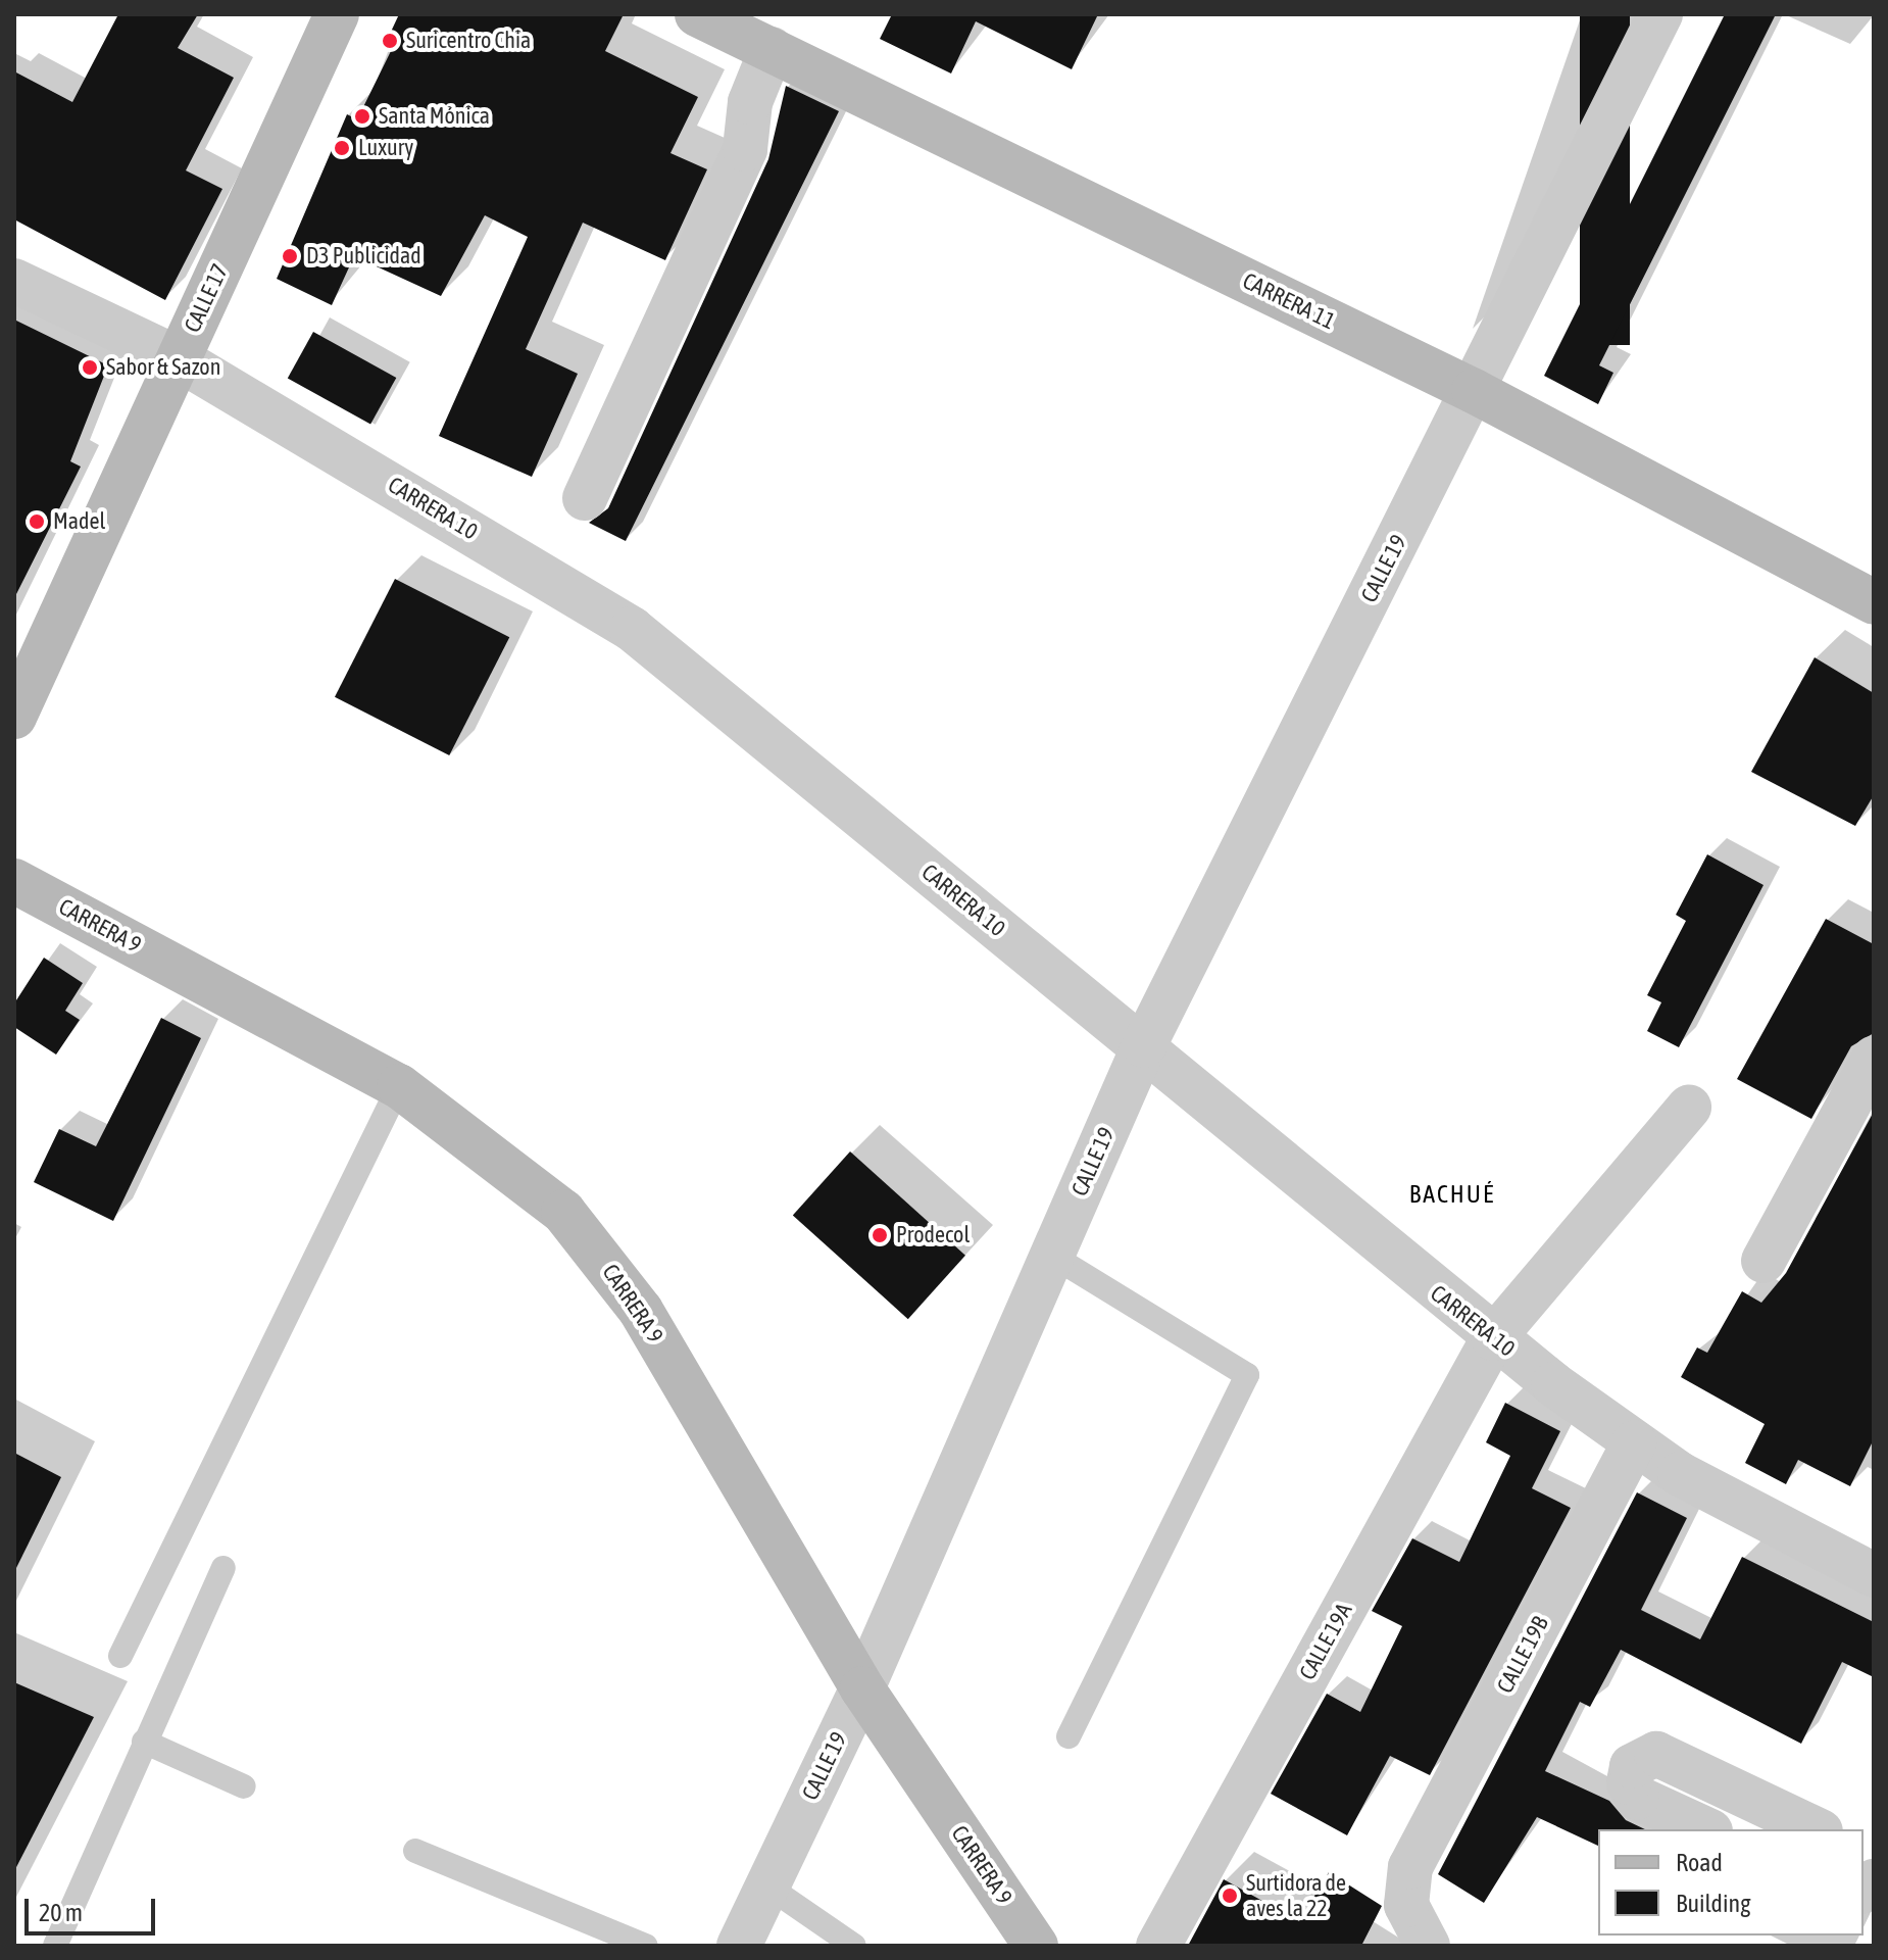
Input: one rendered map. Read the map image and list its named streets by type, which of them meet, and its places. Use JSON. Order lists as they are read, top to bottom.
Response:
{
  "streets": {
    "main road": ["CALLE 17", "CARRERA 11", "CARRERA 9"],
    "street": [
      "CARRERA 10",
      "CALLE 19",
      "CALLE 19A",
      "CALLE 19B"
    ]
  },
  "crossings": [
    ["CALLE 17", "CARRERA 10"],
    ["CARRERA 11", "CALLE 19"],
    ["CARRERA 10", "CALLE 19"],
    ["CARRERA 10", "CALLE 19A"],
    ["CARRERA 10", "CALLE 19B"],
    ["CALLE 19", "CARRERA 9"]
  ],
  "districts": ["BACHUÉ"],
  "places": [
    "Suricentro Chia",
    "Santa Mónica",
    "Luxury",
    "D3 Publicidad",
    "Sabor & Sazon",
    "Madel",
    "Prodecol",
    "Surtidora de aves la 22"
  ],
  "legend": ["Road", "Building"],
  "scale_bar": "20 m"
}
